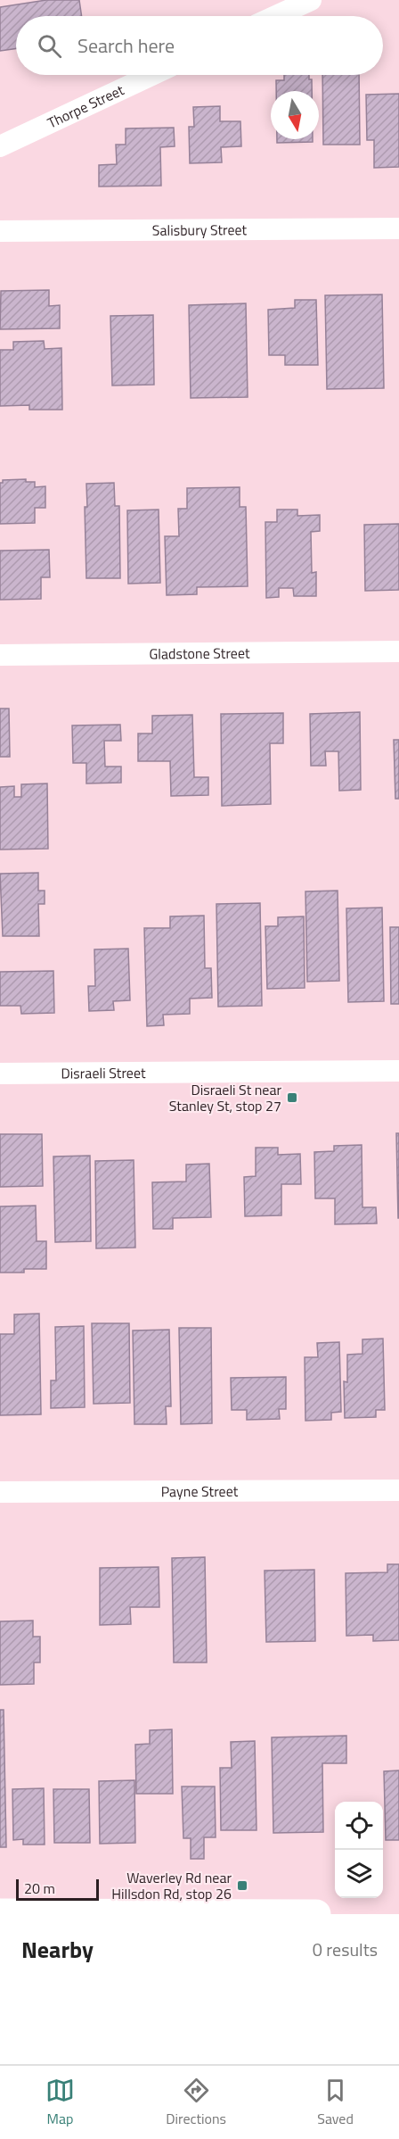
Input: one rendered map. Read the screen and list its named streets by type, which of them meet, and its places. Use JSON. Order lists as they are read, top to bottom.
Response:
{
  "streets": {
    "street": [
      "Thorpe Street",
      "Salisbury Street",
      "Gladstone Street",
      "Disraeli Street",
      "Payne Street"
    ]
  },
  "places": {
    "transit": ["Disraeli St near Stanley St, stop 27", "Waverley Rd near Hillsdon Rd, stop 26"]
  },
  "scale_bar": "20 m",
  "north": "bottom",
  "page": {
    "search": "Search here",
    "scale": "20 m",
    "heading": ["Nearby", "0 results"],
    "nav": ["Map", "Directions", "Saved"]
  }
}
